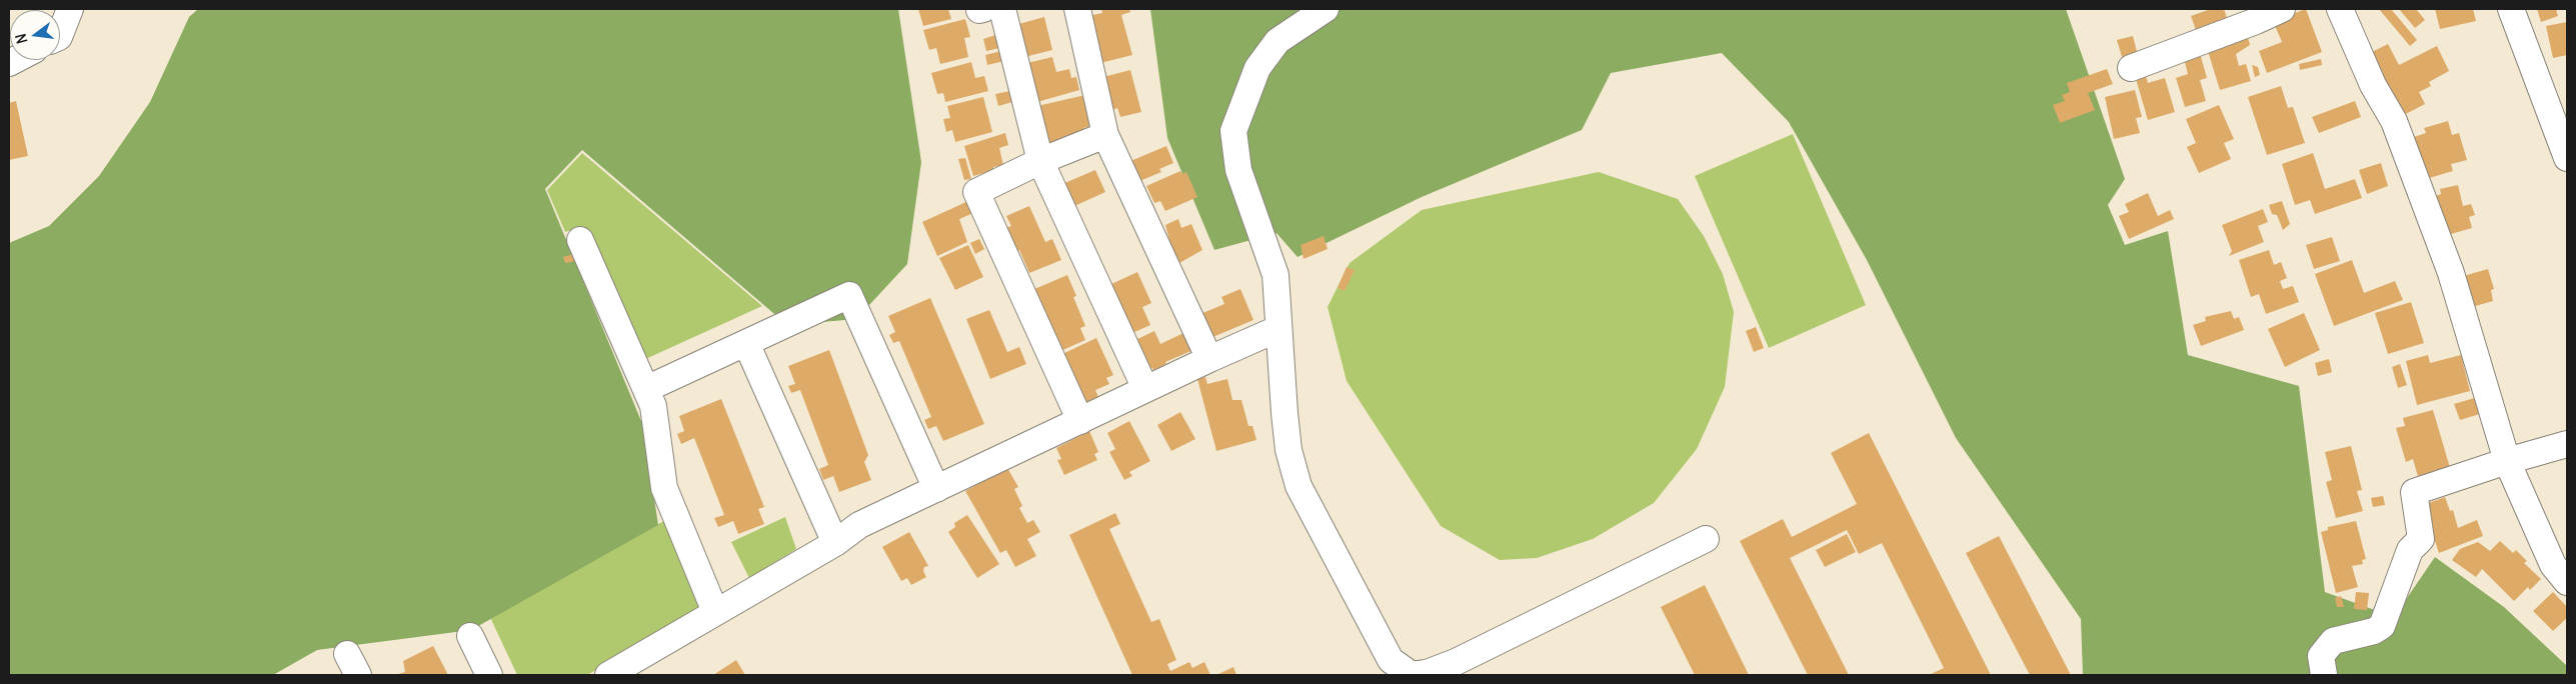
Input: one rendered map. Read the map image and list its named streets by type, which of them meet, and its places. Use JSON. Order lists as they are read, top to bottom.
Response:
{
  "north": "left"
}
